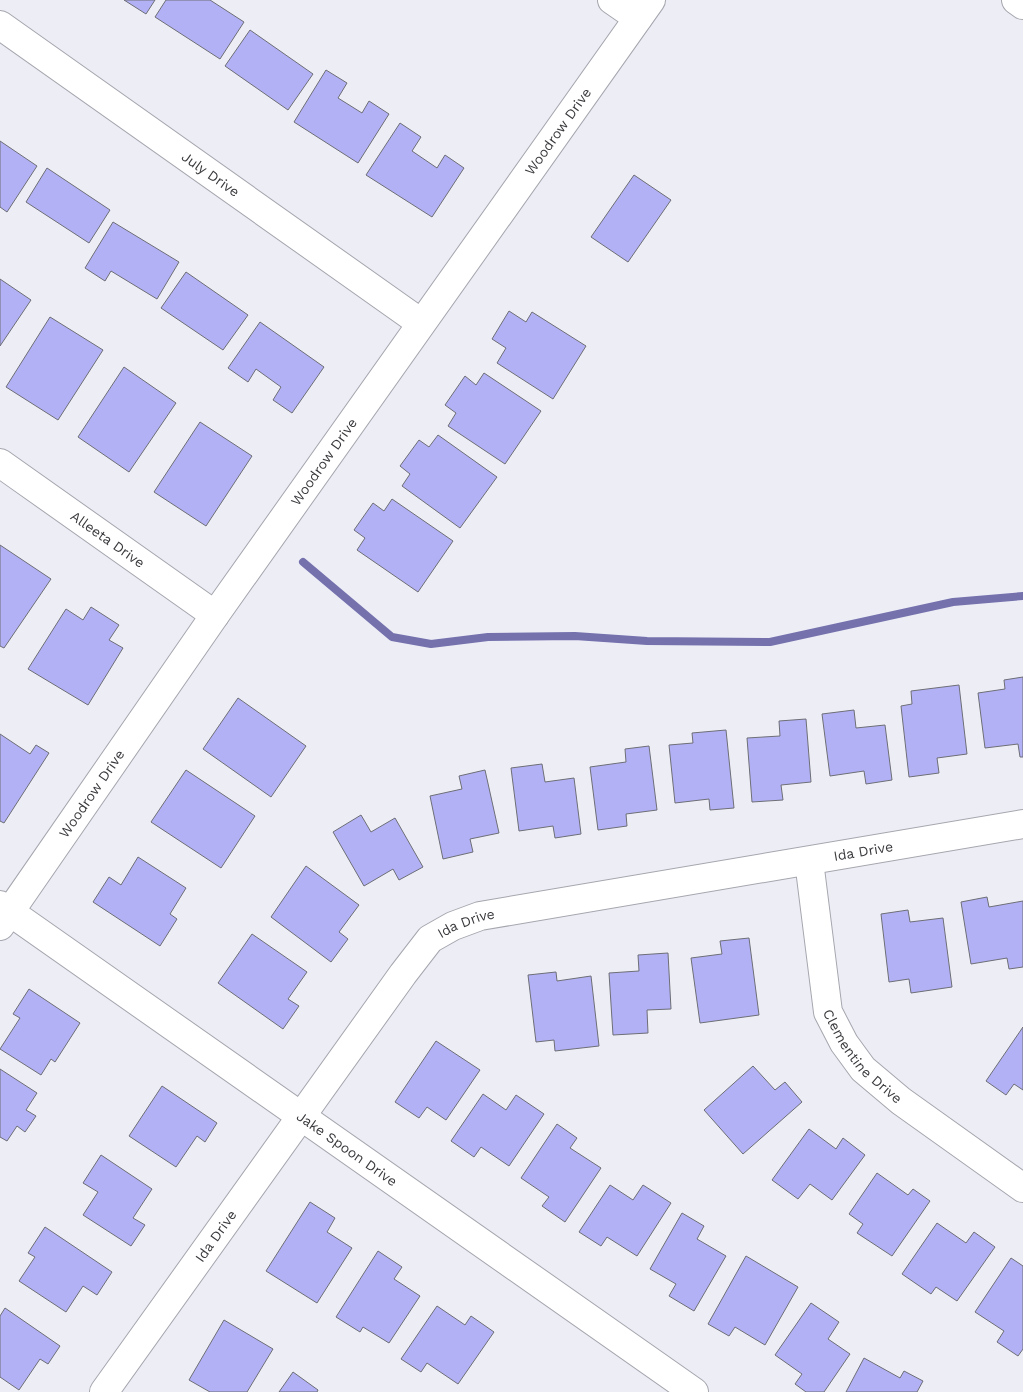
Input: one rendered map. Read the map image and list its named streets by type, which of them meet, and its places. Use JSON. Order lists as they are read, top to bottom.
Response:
{
  "streets": {
    "street": [
      "Woodrow Drive",
      "July Drive",
      "Alleeta Drive",
      "Ida Drive",
      "Clementine Drive",
      "Jake Spoon Drive"
    ]
  },
  "crossings": [
    ["Woodrow Drive", "July Drive"],
    ["Woodrow Drive", "Alleeta Drive"],
    ["Woodrow Drive", "Jake Spoon Drive"],
    ["Ida Drive", "Clementine Drive"],
    ["Ida Drive", "Jake Spoon Drive"]
  ]
}
